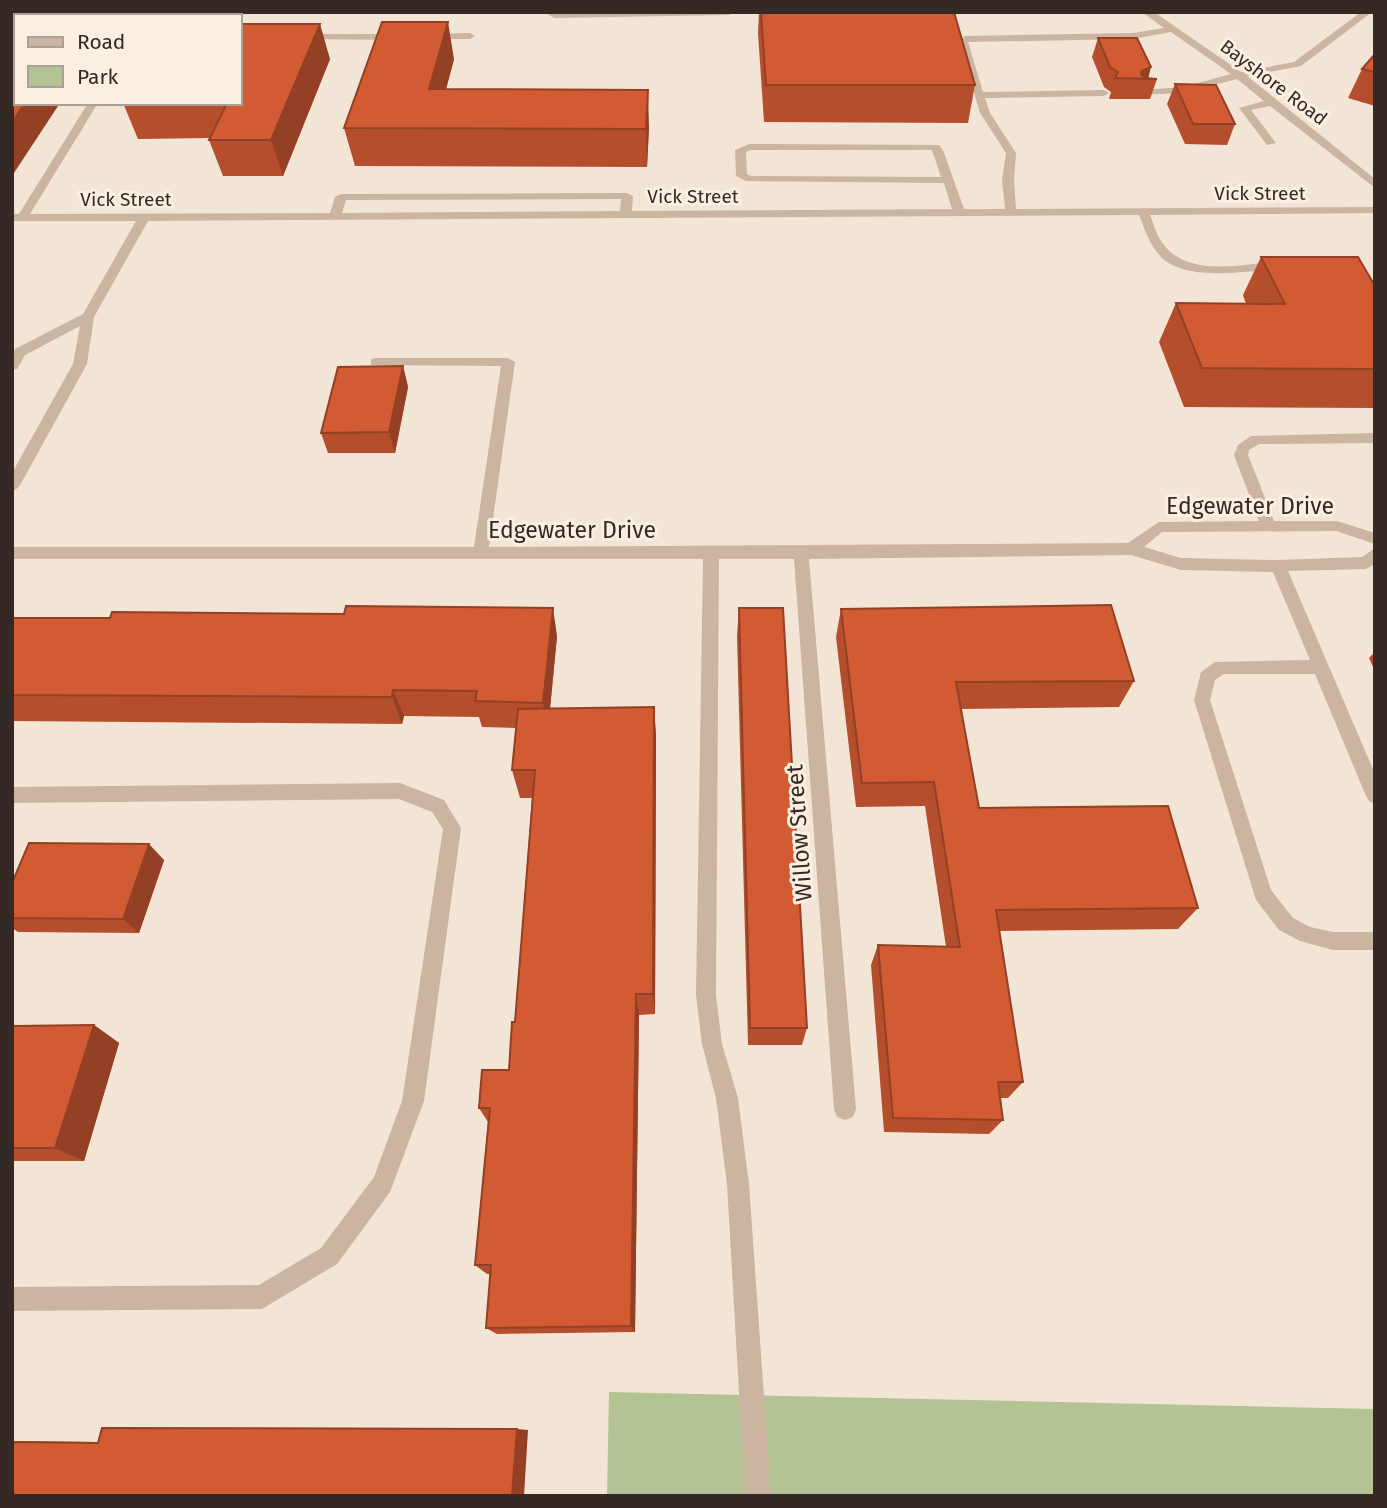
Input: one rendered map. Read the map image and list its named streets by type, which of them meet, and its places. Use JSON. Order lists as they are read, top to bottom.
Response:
{
  "streets": {
    "street": [
      "Bayshore Road",
      "Vick Street",
      "Edgewater Drive",
      "Willow Street"
    ]
  },
  "crossings": [
    ["Edgewater Drive", "Willow Street"]
  ],
  "legend": ["Road", "Park"]
}
